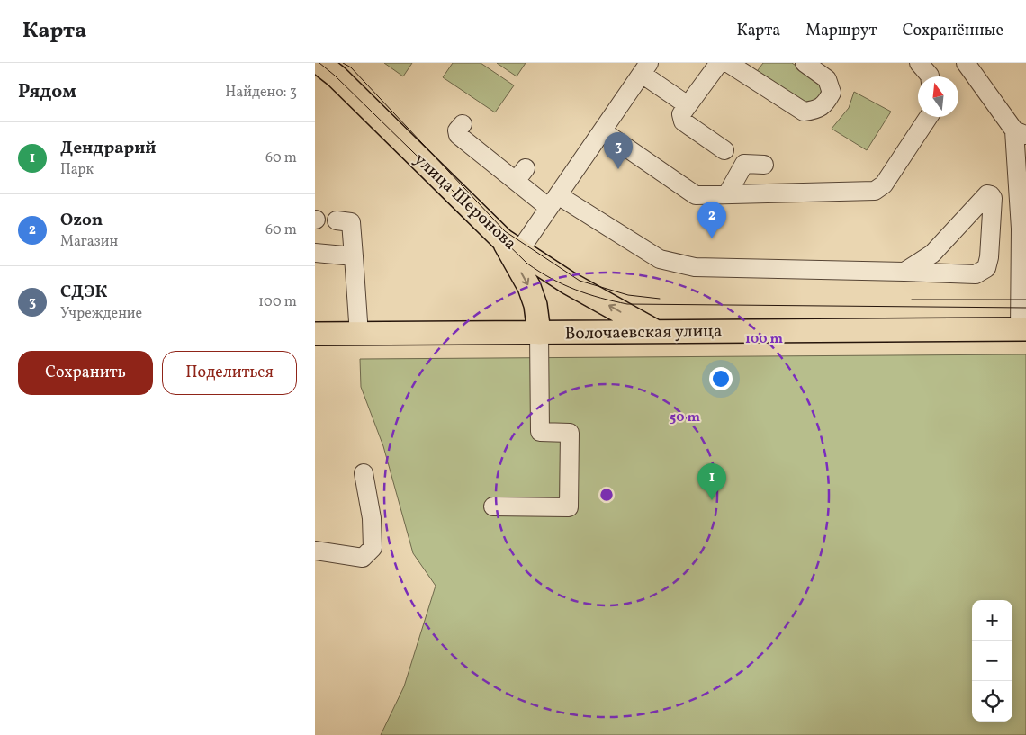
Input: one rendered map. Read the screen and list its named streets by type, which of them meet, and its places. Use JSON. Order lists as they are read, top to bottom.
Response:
{
  "streets": {
    "main road": ["улица Шеронова", "Волочаевская улица"]
  },
  "crossings": [
    ["улица Шеронова", "Волочаевская улица"]
  ],
  "one_way": ["улица Шеронова"],
  "north": "top",
  "page": {
    "header": "Карта",
    "nav": ["Карта", "Маршрут", "Сохранённые"],
    "heading": ["Рядом", "Найдено: 3"],
    "list": [
      {
        "mark": "1",
        "name": "Дендрарий",
        "note": "Парк",
        "value": "60 m"
      },
      {
        "mark": "2",
        "name": "Ozon",
        "note": "Магазин",
        "value": "60 m"
      },
      {
        "mark": "3",
        "name": "СДЭК",
        "note": "Учреждение",
        "value": "100 m"
      }
    ],
    "pins": ["3", "2", "1"],
    "buttons": ["Сохранить", "Поделиться"],
    "map_buttons": ["+", "−"]
  },
  "rings": ["100 m", "50 m"]
}
